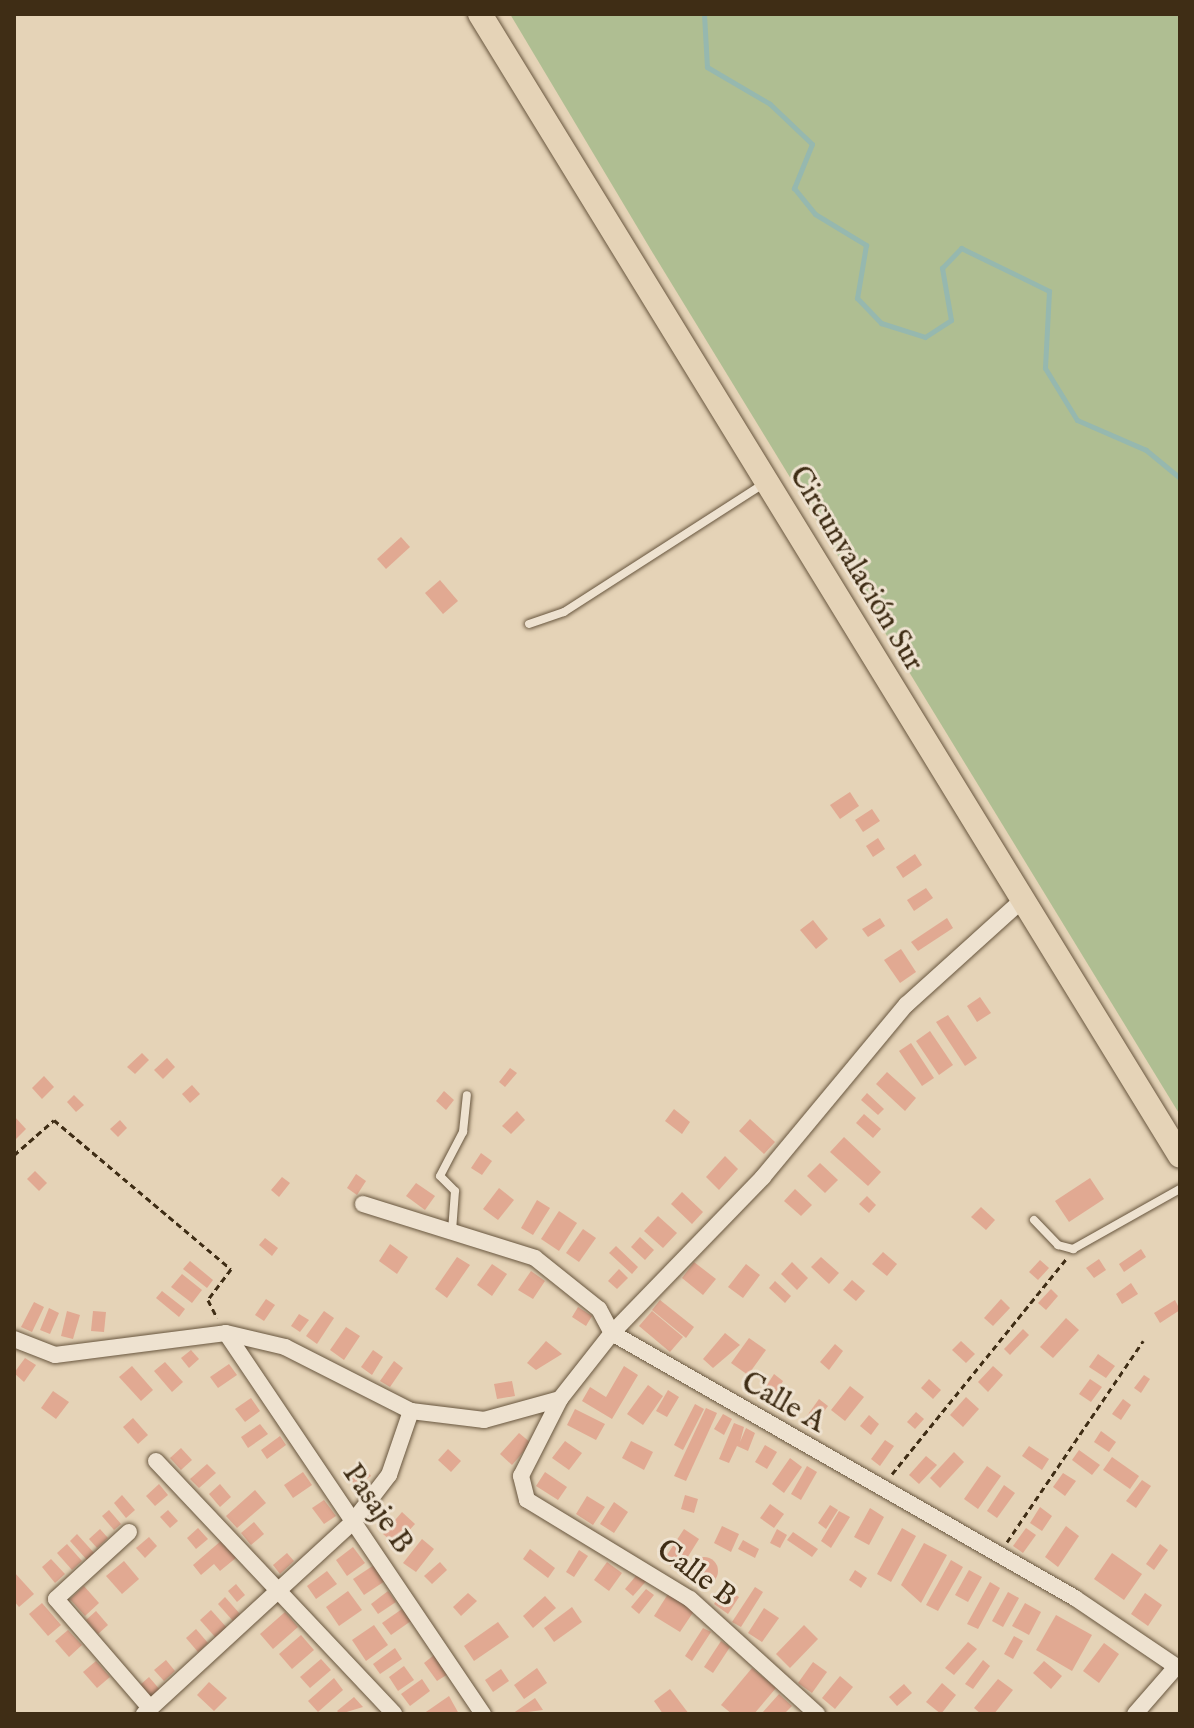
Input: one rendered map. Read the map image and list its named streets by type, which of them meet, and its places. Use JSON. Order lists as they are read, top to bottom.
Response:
{
  "streets": {
    "main road": ["Circunvalación Sur"],
    "street": ["Calle A", "Pasaje B", "Calle B"]
  }
}
